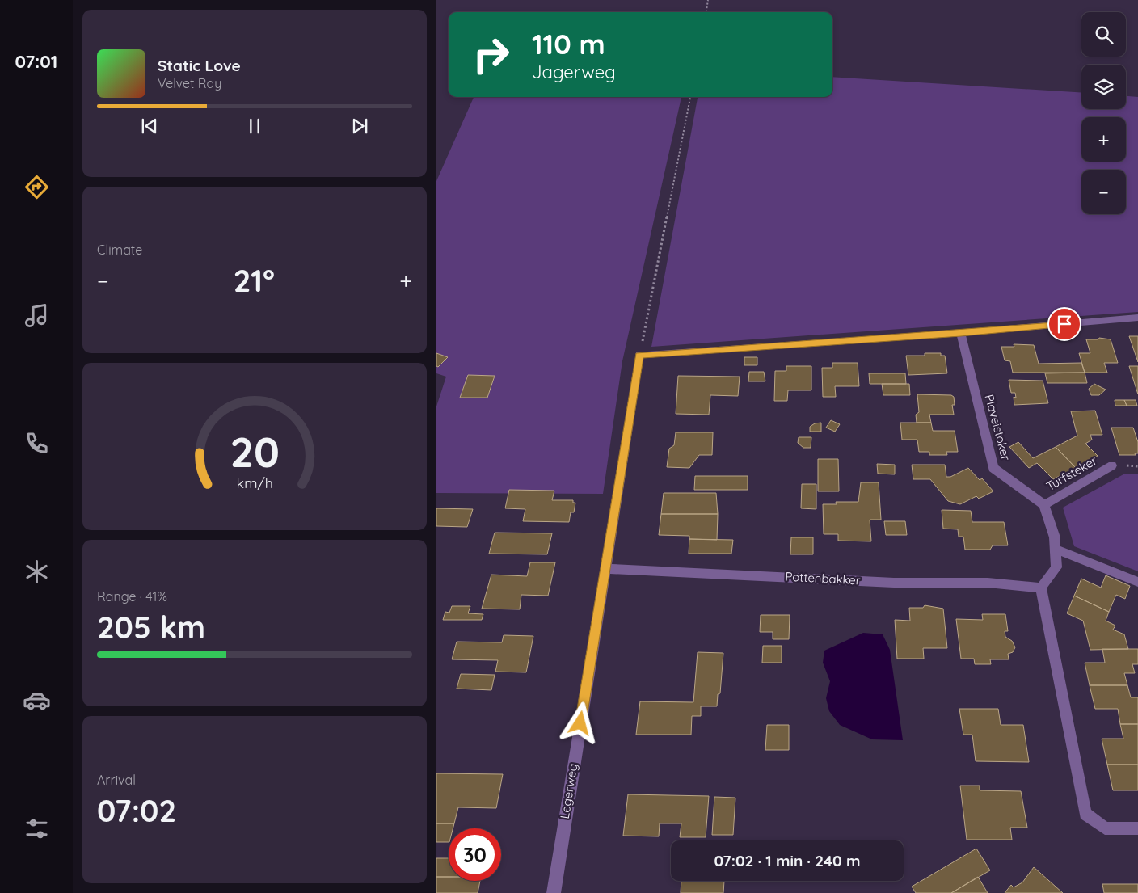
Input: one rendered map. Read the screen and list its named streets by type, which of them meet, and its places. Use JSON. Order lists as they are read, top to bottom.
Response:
{
  "streets": {
    "street": [
      "Plaveistoker",
      "Turfsteker",
      "Pottenbakker",
      "Legerweg"
    ]
  },
  "crossings": [
    ["Plaveistoker", "Turfsteker"],
    ["Pottenbakker", "Legerweg"]
  ],
  "page": {
    "tabs": "07:01",
    "map_buttons": ["+", "−"],
    "turn": ["110 m", "Jagerweg"],
    "song": ["Static Love", "Velvet Ray"],
    "tile": [
      "Climate",
      ["Range · 41%", "205 km"],
      ["Arrival", "07:02"]
    ],
    "heat": ["−", "21°", "+"],
    "limit": "30",
    "trip": "07:02 · 1 min · 240 m",
    "gauge": ["20", "km/h"]
  }
}
